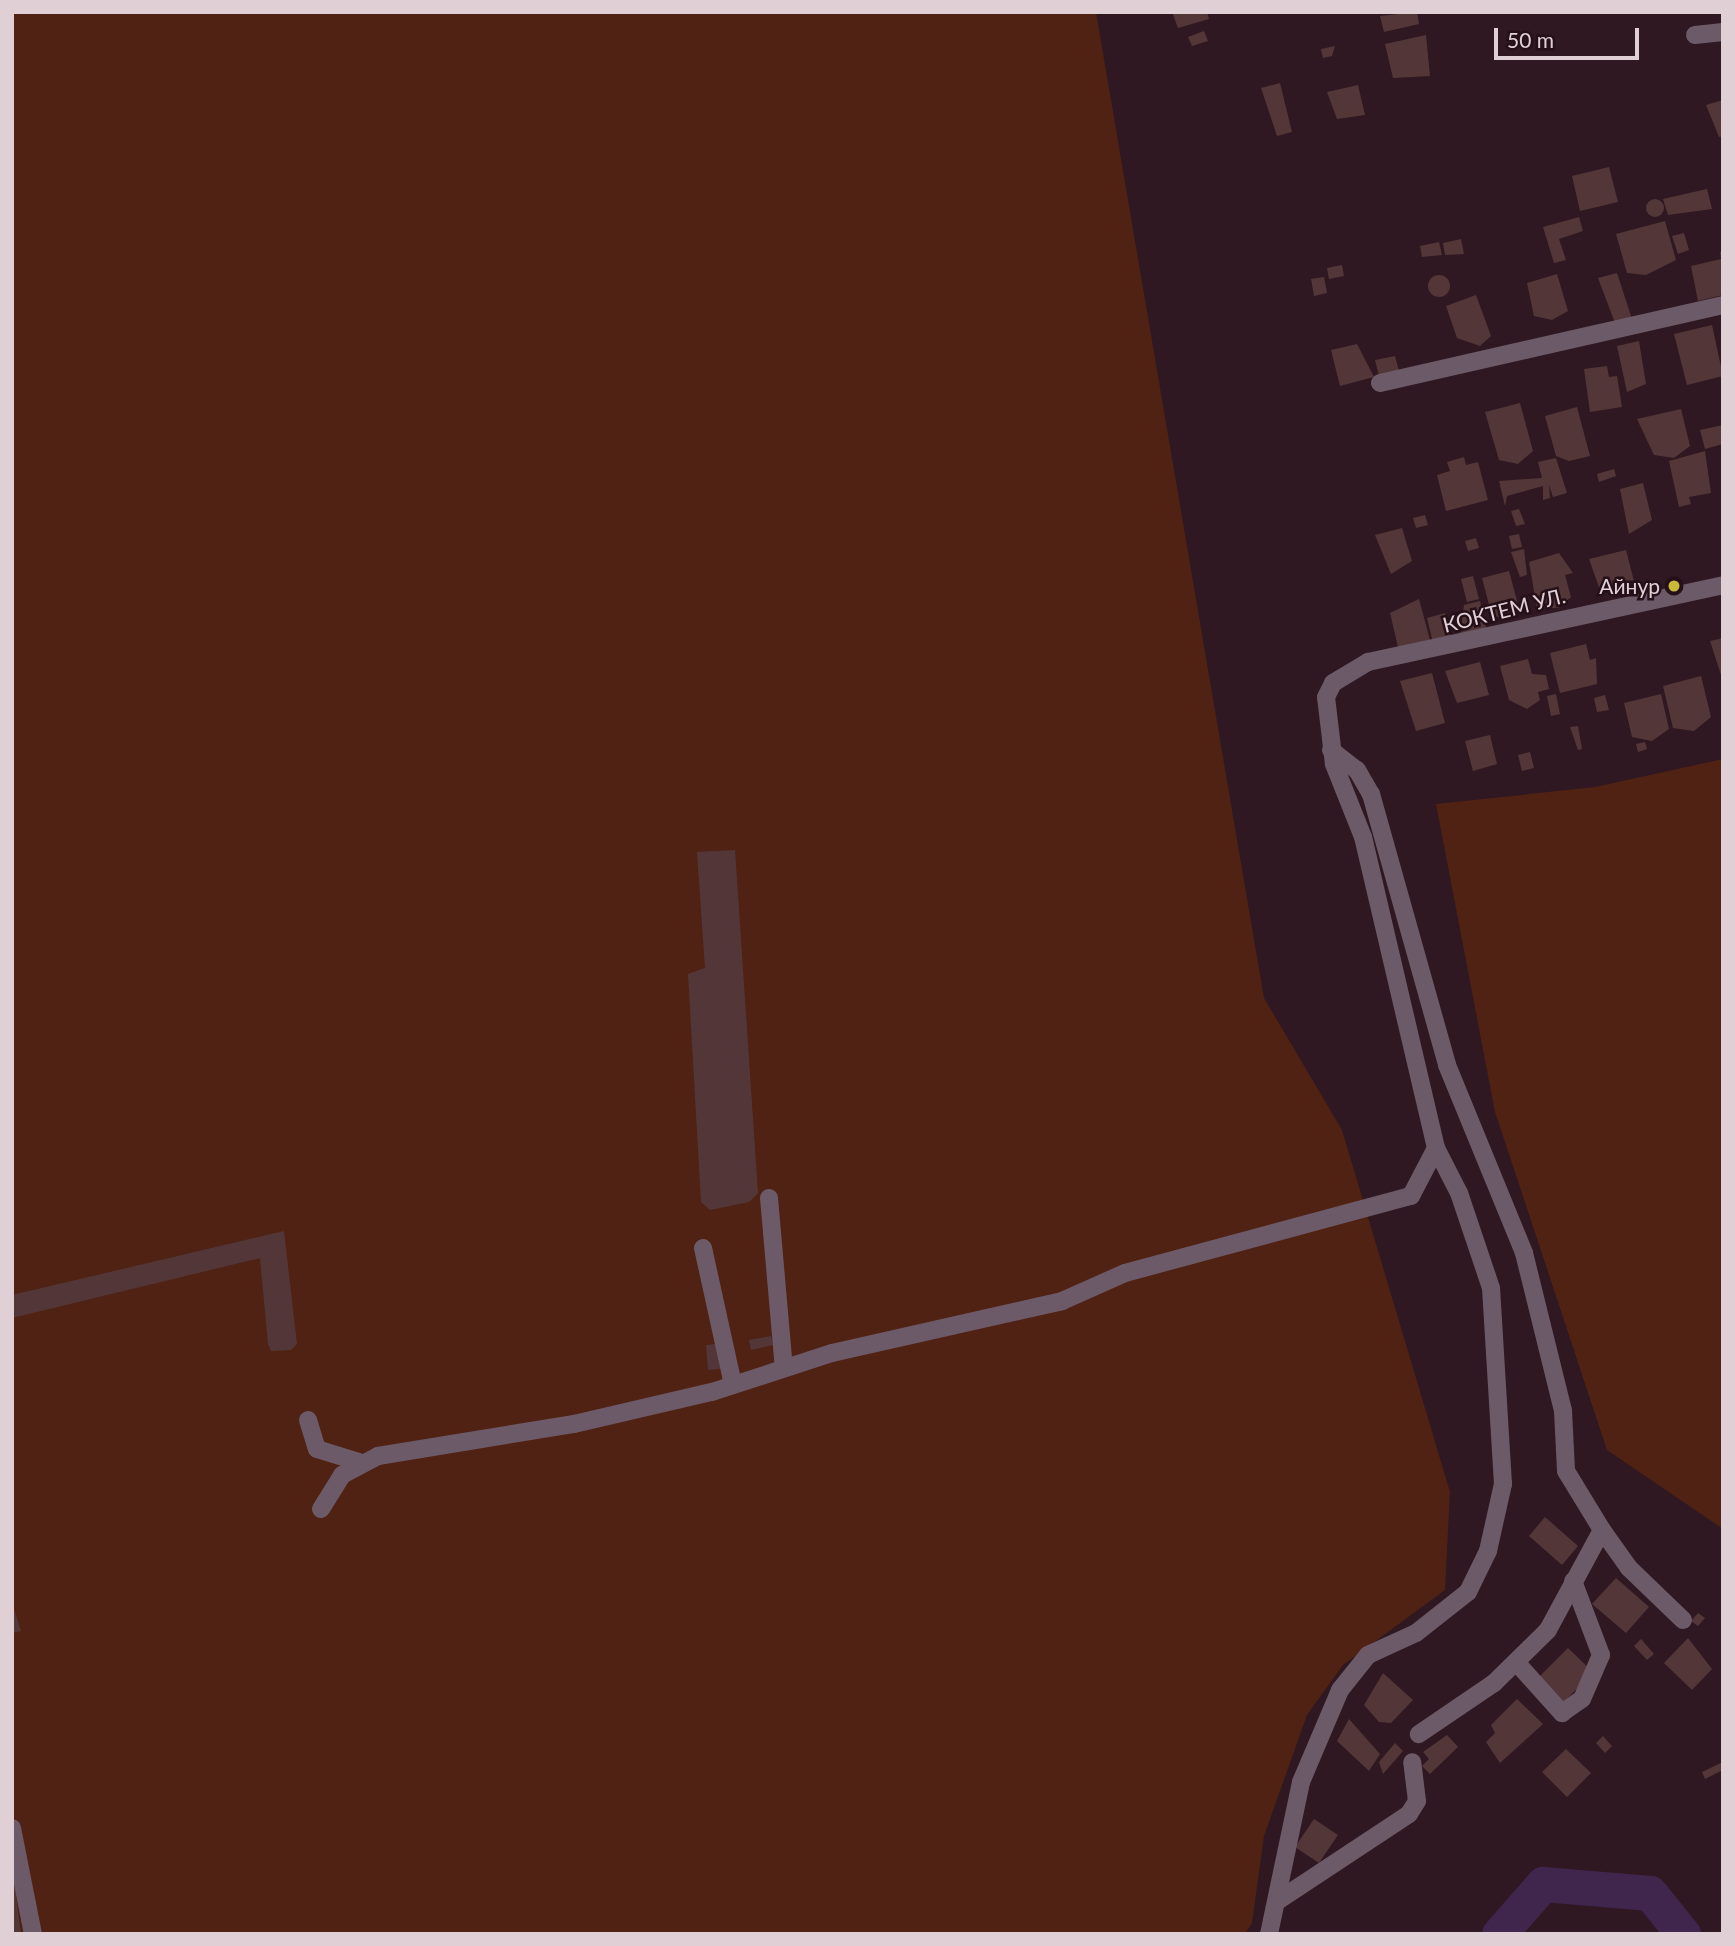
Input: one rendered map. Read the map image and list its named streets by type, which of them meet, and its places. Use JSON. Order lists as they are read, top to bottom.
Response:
{
  "streets": {
    "street": ["КОКТЕМ УЛ."]
  },
  "places": ["Айнур"],
  "scale_bar": "50 m"
}
